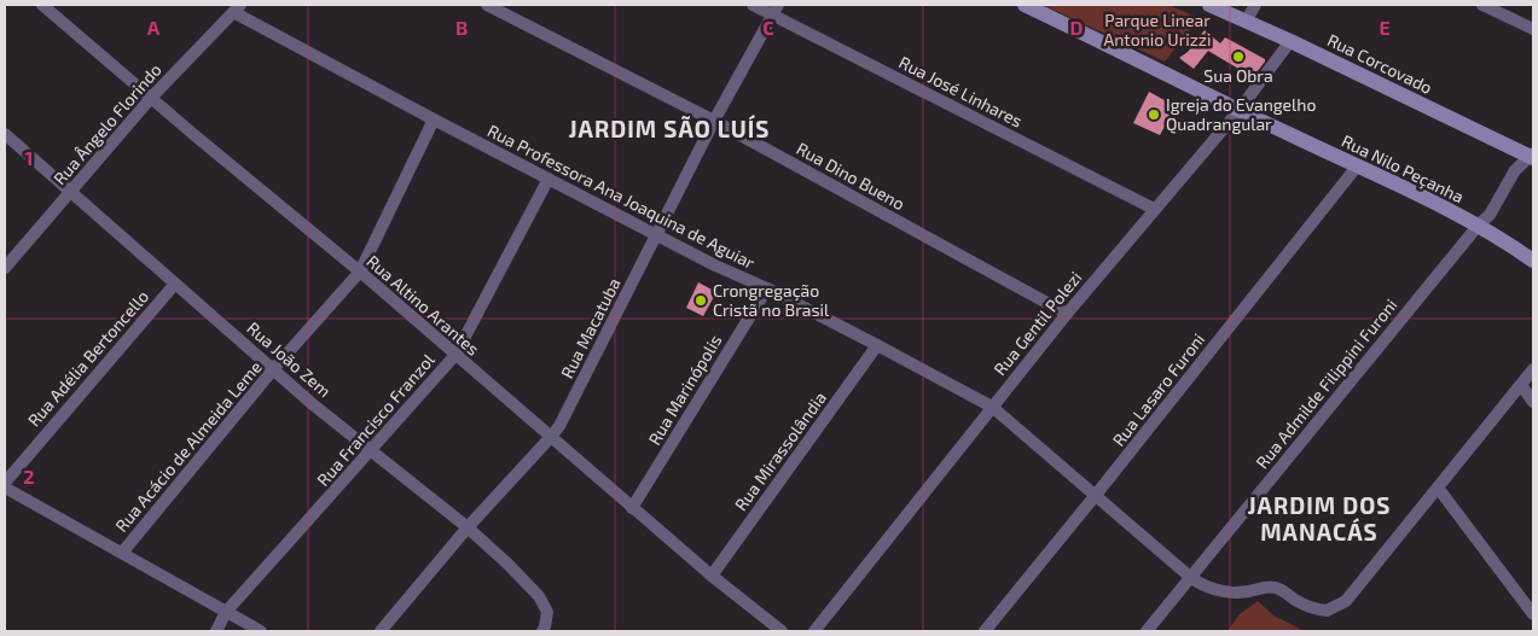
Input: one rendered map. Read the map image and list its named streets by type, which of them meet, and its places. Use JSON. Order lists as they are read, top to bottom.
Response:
{
  "streets": {
    "street": [
      "Rua Corcovado",
      "Rua José Linhares",
      "Rua Ângelo Florindo",
      "Rua Nilo Peçanha",
      "Rua Dino Bueno",
      "Rua Professora Ana Joaquina de Aguiar",
      "Rua Altino Arantes",
      "Rua Gentil Polezi",
      "Rua Macatuba",
      "Rua Adélia Bertoncello",
      "Rua João Zem",
      "Rua Admilde Filippini Furoni",
      "Rua Marinópolis",
      "Rua Lasaro Furoni",
      "Rua Francisco Franzol",
      "Rua Acácio de Almeida Leme",
      "Rua Mirassolândia"
    ]
  },
  "crossings": [
    ["Rua Corcovado", "Rua Gentil Polezi"],
    ["Rua Corcovado", "Rua Admilde Filippini Furoni"],
    ["Rua José Linhares", "Rua Gentil Polezi"],
    ["Rua José Linhares", "Rua Macatuba"],
    ["Rua Ângelo Florindo", "Rua Professora Ana Joaquina de Aguiar"],
    ["Rua Ângelo Florindo", "Rua Altino Arantes"],
    ["Rua Ângelo Florindo", "Rua João Zem"],
    ["Rua Nilo Peçanha", "Rua Gentil Polezi"],
    ["Rua Nilo Peçanha", "Rua Admilde Filippini Furoni"],
    ["Rua Nilo Peçanha", "Rua Lasaro Furoni"],
    ["Rua Dino Bueno", "Rua Gentil Polezi"],
    ["Rua Dino Bueno", "Rua Macatuba"],
    ["Rua Professora Ana Joaquina de Aguiar", "Rua Gentil Polezi"],
    ["Rua Professora Ana Joaquina de Aguiar", "Rua Macatuba"],
    ["Rua Professora Ana Joaquina de Aguiar", "Rua Admilde Filippini Furoni"],
    ["Rua Professora Ana Joaquina de Aguiar", "Rua Marinópolis"],
    ["Rua Professora Ana Joaquina de Aguiar", "Rua Lasaro Furoni"],
    ["Rua Professora Ana Joaquina de Aguiar", "Rua Francisco Franzol"],
    ["Rua Professora Ana Joaquina de Aguiar", "Rua Acácio de Almeida Leme"],
    ["Rua Professora Ana Joaquina de Aguiar", "Rua Mirassolândia"],
    ["Rua Altino Arantes", "Rua Macatuba"],
    ["Rua Altino Arantes", "Rua Marinópolis"],
    ["Rua Altino Arantes", "Rua Francisco Franzol"],
    ["Rua Altino Arantes", "Rua Acácio de Almeida Leme"],
    ["Rua Altino Arantes", "Rua Mirassolândia"],
    ["Rua Macatuba", "Rua João Zem"],
    ["Rua Adélia Bertoncello", "Rua João Zem"],
    ["Rua João Zem", "Rua Francisco Franzol"],
    ["Rua João Zem", "Rua Acácio de Almeida Leme"]
  ],
  "districts": ["JARDIM SÃO LUÍS", "JARDIM DOS MANACÁS"],
  "parks": ["Parque Linear Antonio Urizzi"],
  "places": ["Sua Obra", "Igreja do Evangelho Quadrangular", "Crongregação Cristã no Brasil"],
  "grid": {
    "columns": [
      "A",
      "B",
      "C",
      "D",
      "E"
    ],
    "rows": ["1", "2"]
  }
}
